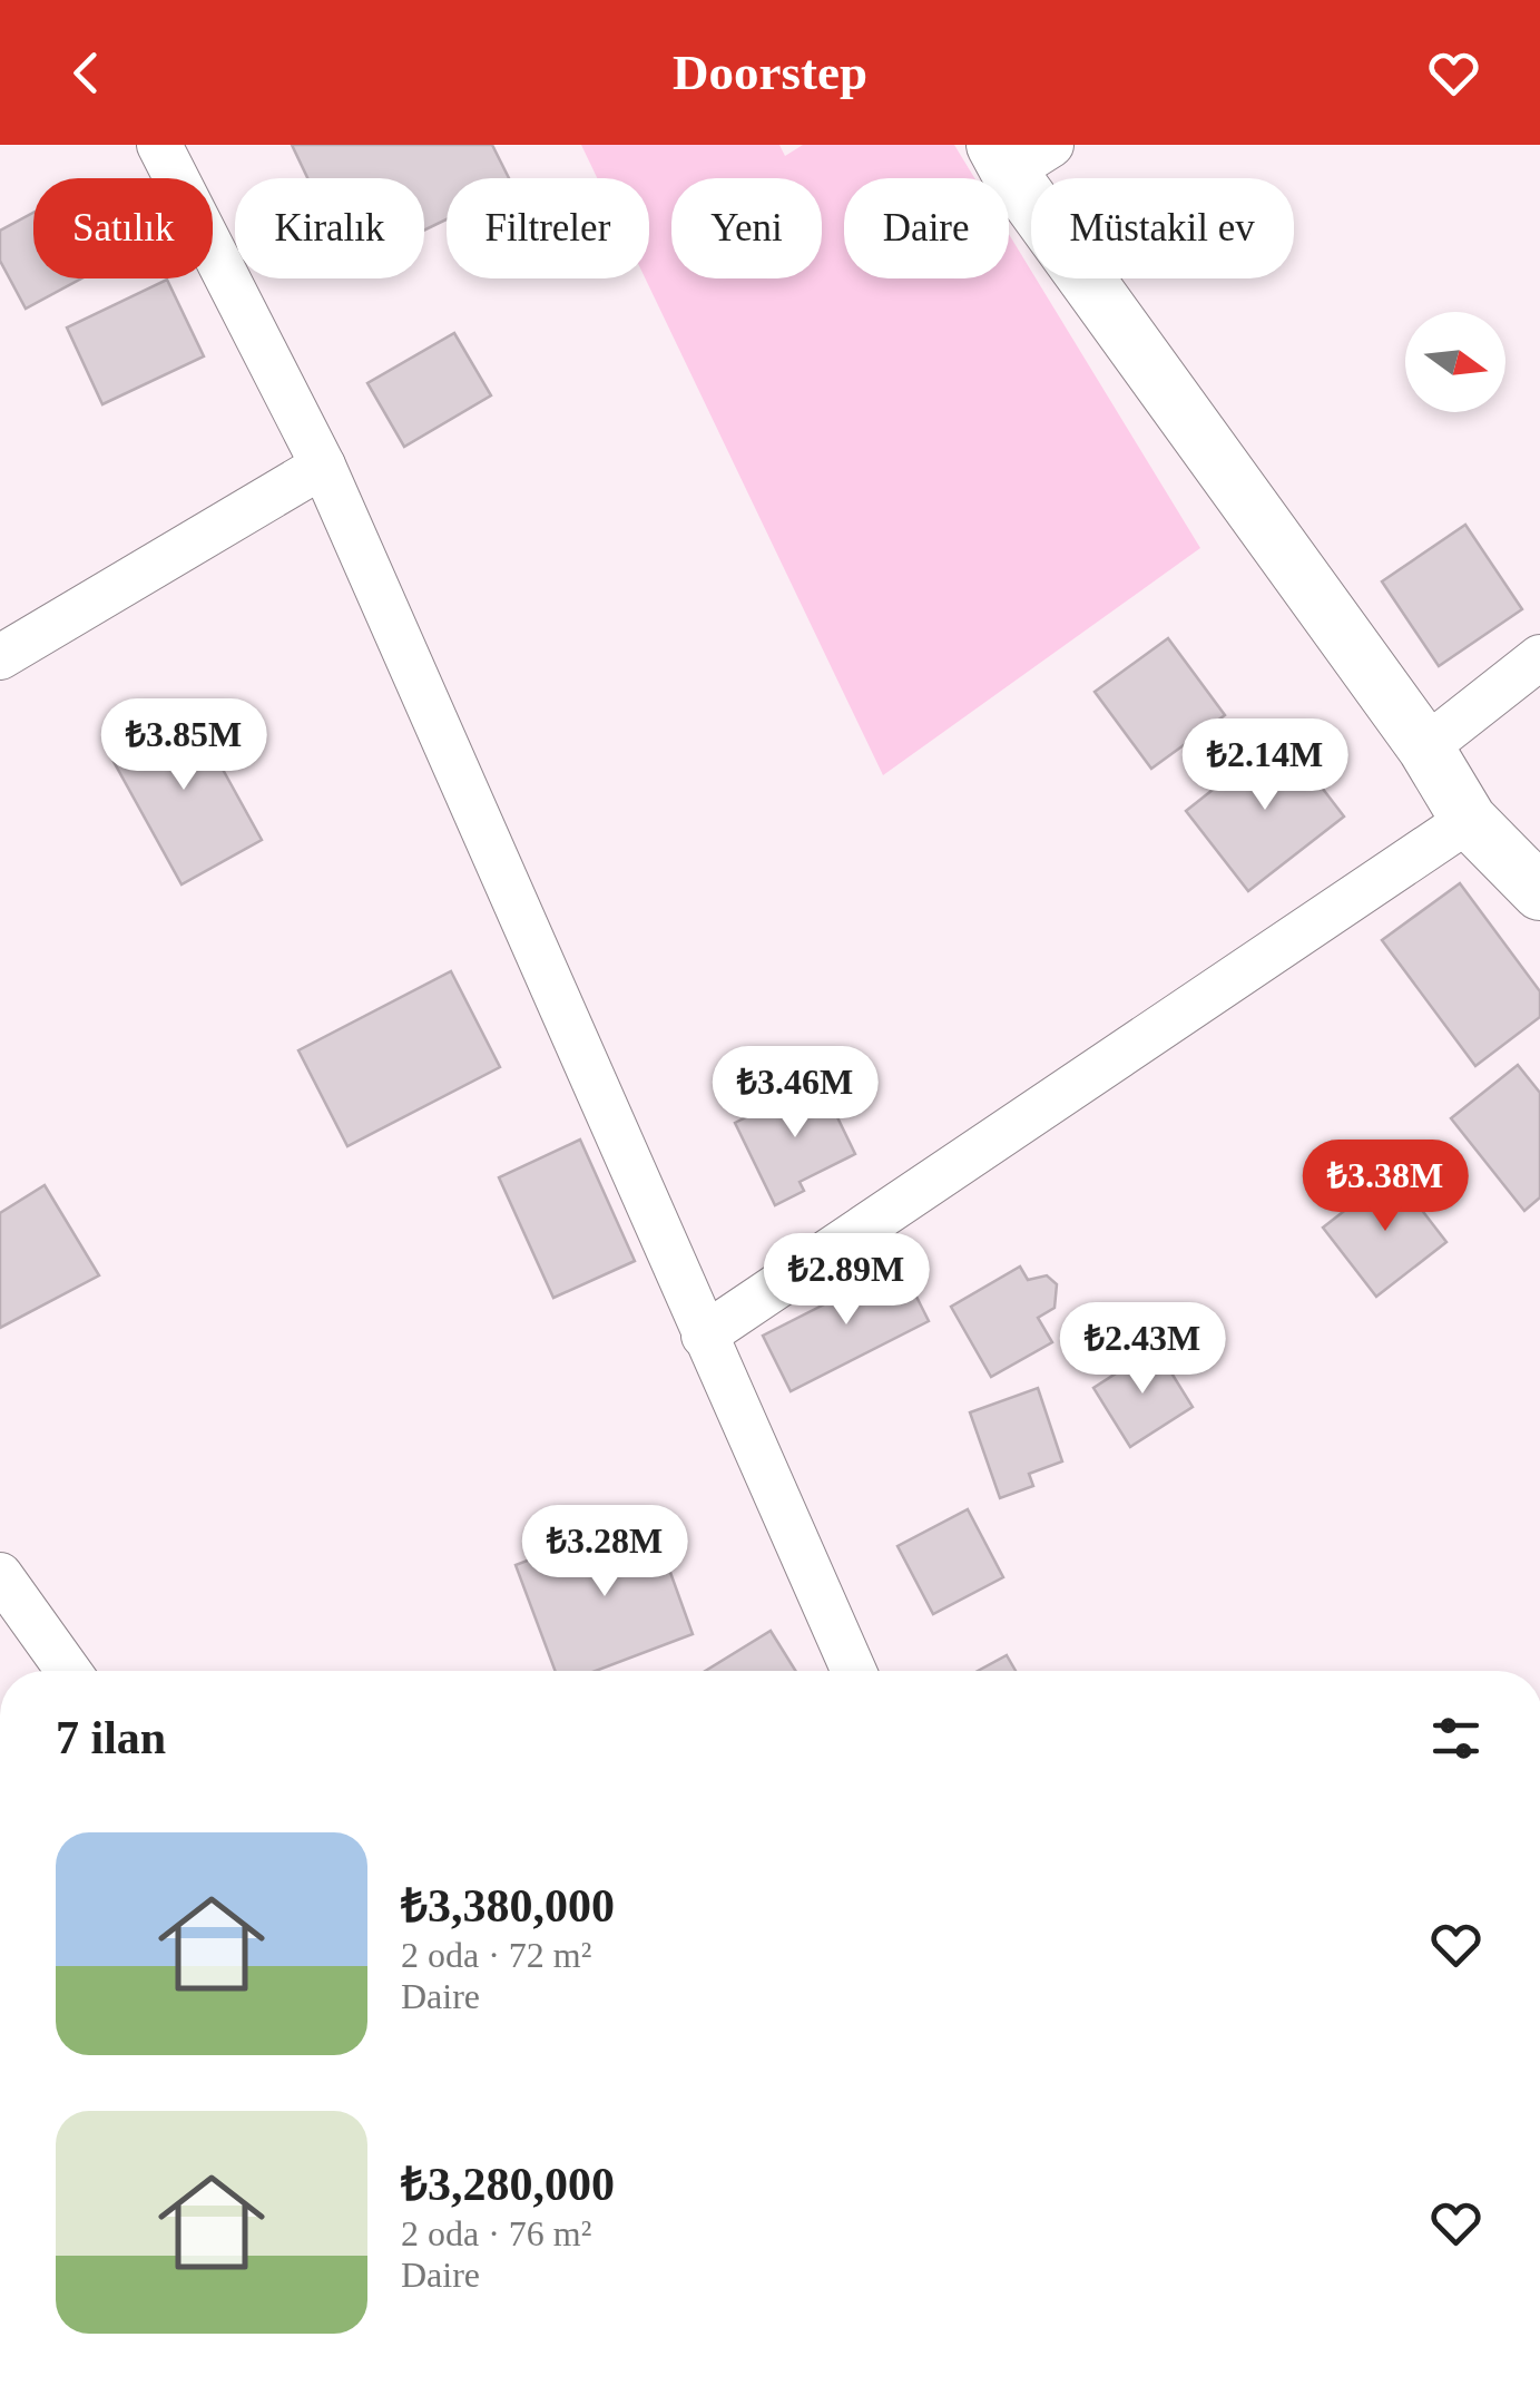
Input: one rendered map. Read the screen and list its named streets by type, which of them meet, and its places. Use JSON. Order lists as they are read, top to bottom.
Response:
{
  "north": "right",
  "page": {
    "header": "Doorstep",
    "chip": [
      "Satılık",
      "Kiralık",
      "Filtreler",
      "Yeni",
      "Daire",
      "Müstakil ev"
    ],
    "price": [
      "₺3.85M",
      "₺2.14M",
      "₺3.46M",
      "₺3.38M",
      "₺2.89M",
      "₺2.43M",
      "₺3.28M"
    ],
    "heading": "7 ilan",
    "list": [
      {
        "name": "₺3,380,000",
        "note": "2 oda · 72 m² · Daire"
      },
      {
        "name": "₺3,280,000",
        "note": "2 oda · 76 m² · Daire"
      }
    ]
  }
}
